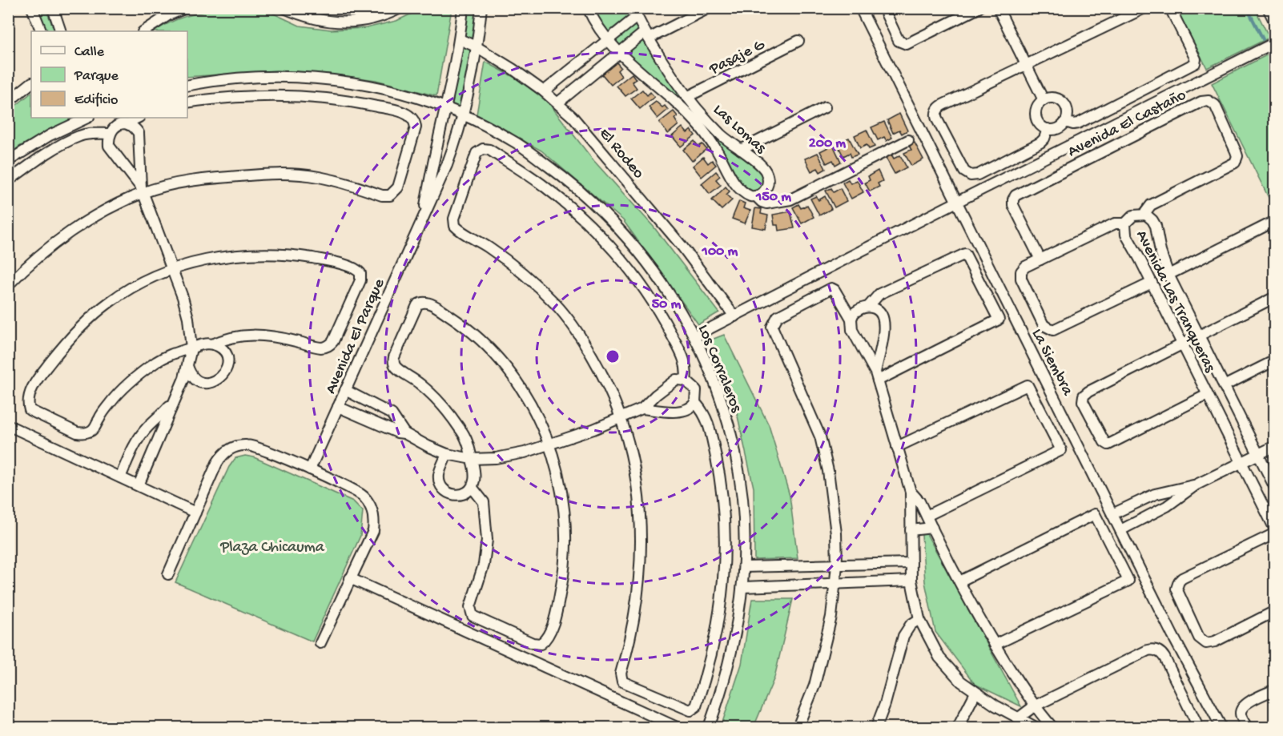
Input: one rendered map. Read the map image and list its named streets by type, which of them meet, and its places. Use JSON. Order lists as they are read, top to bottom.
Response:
{
  "streets": {
    "street": [
      "Pasaje G",
      "Avenida El Castaño",
      "Las Lomas",
      "El Rodeo",
      "Avenida Las Tranqueras",
      "Avenida El Parque",
      "La Siembra",
      "Los Corraleros"
    ]
  },
  "crossings": [
    ["Pasaje G", "Las Lomas"],
    ["Avenida El Castaño", "Avenida Las Tranqueras"],
    ["Las Lomas", "El Rodeo"],
    ["El Rodeo", "Avenida El Parque"],
    ["Avenida El Parque", "Los Corraleros"]
  ],
  "parks": ["Plaza Chicauma"],
  "legend": ["Calle", "Parque", "Edificio"],
  "rings": [
    "200 m",
    "150 m",
    "100 m",
    "50 m"
  ]
}
